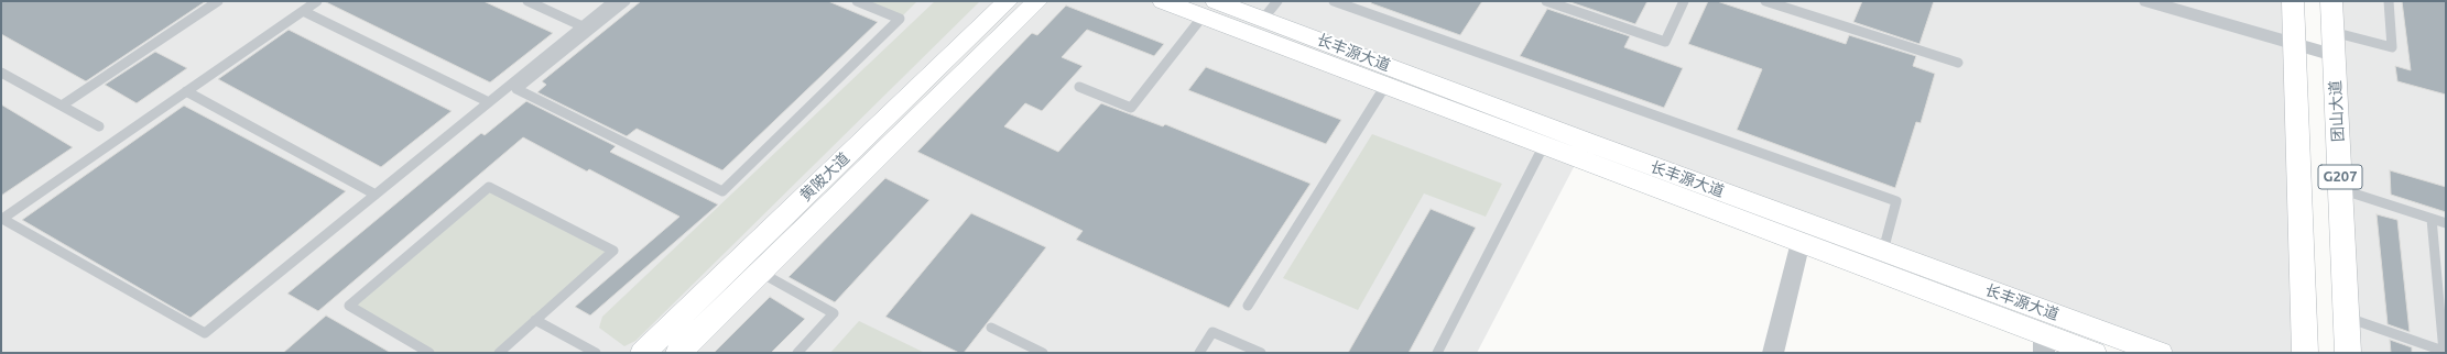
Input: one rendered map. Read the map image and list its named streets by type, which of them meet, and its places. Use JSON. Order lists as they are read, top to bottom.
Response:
{
  "streets": {
    "main road": [
      "长丰源大道",
      "团山大道",
      "黄陂大道",
      "G207"
    ]
  }
}
